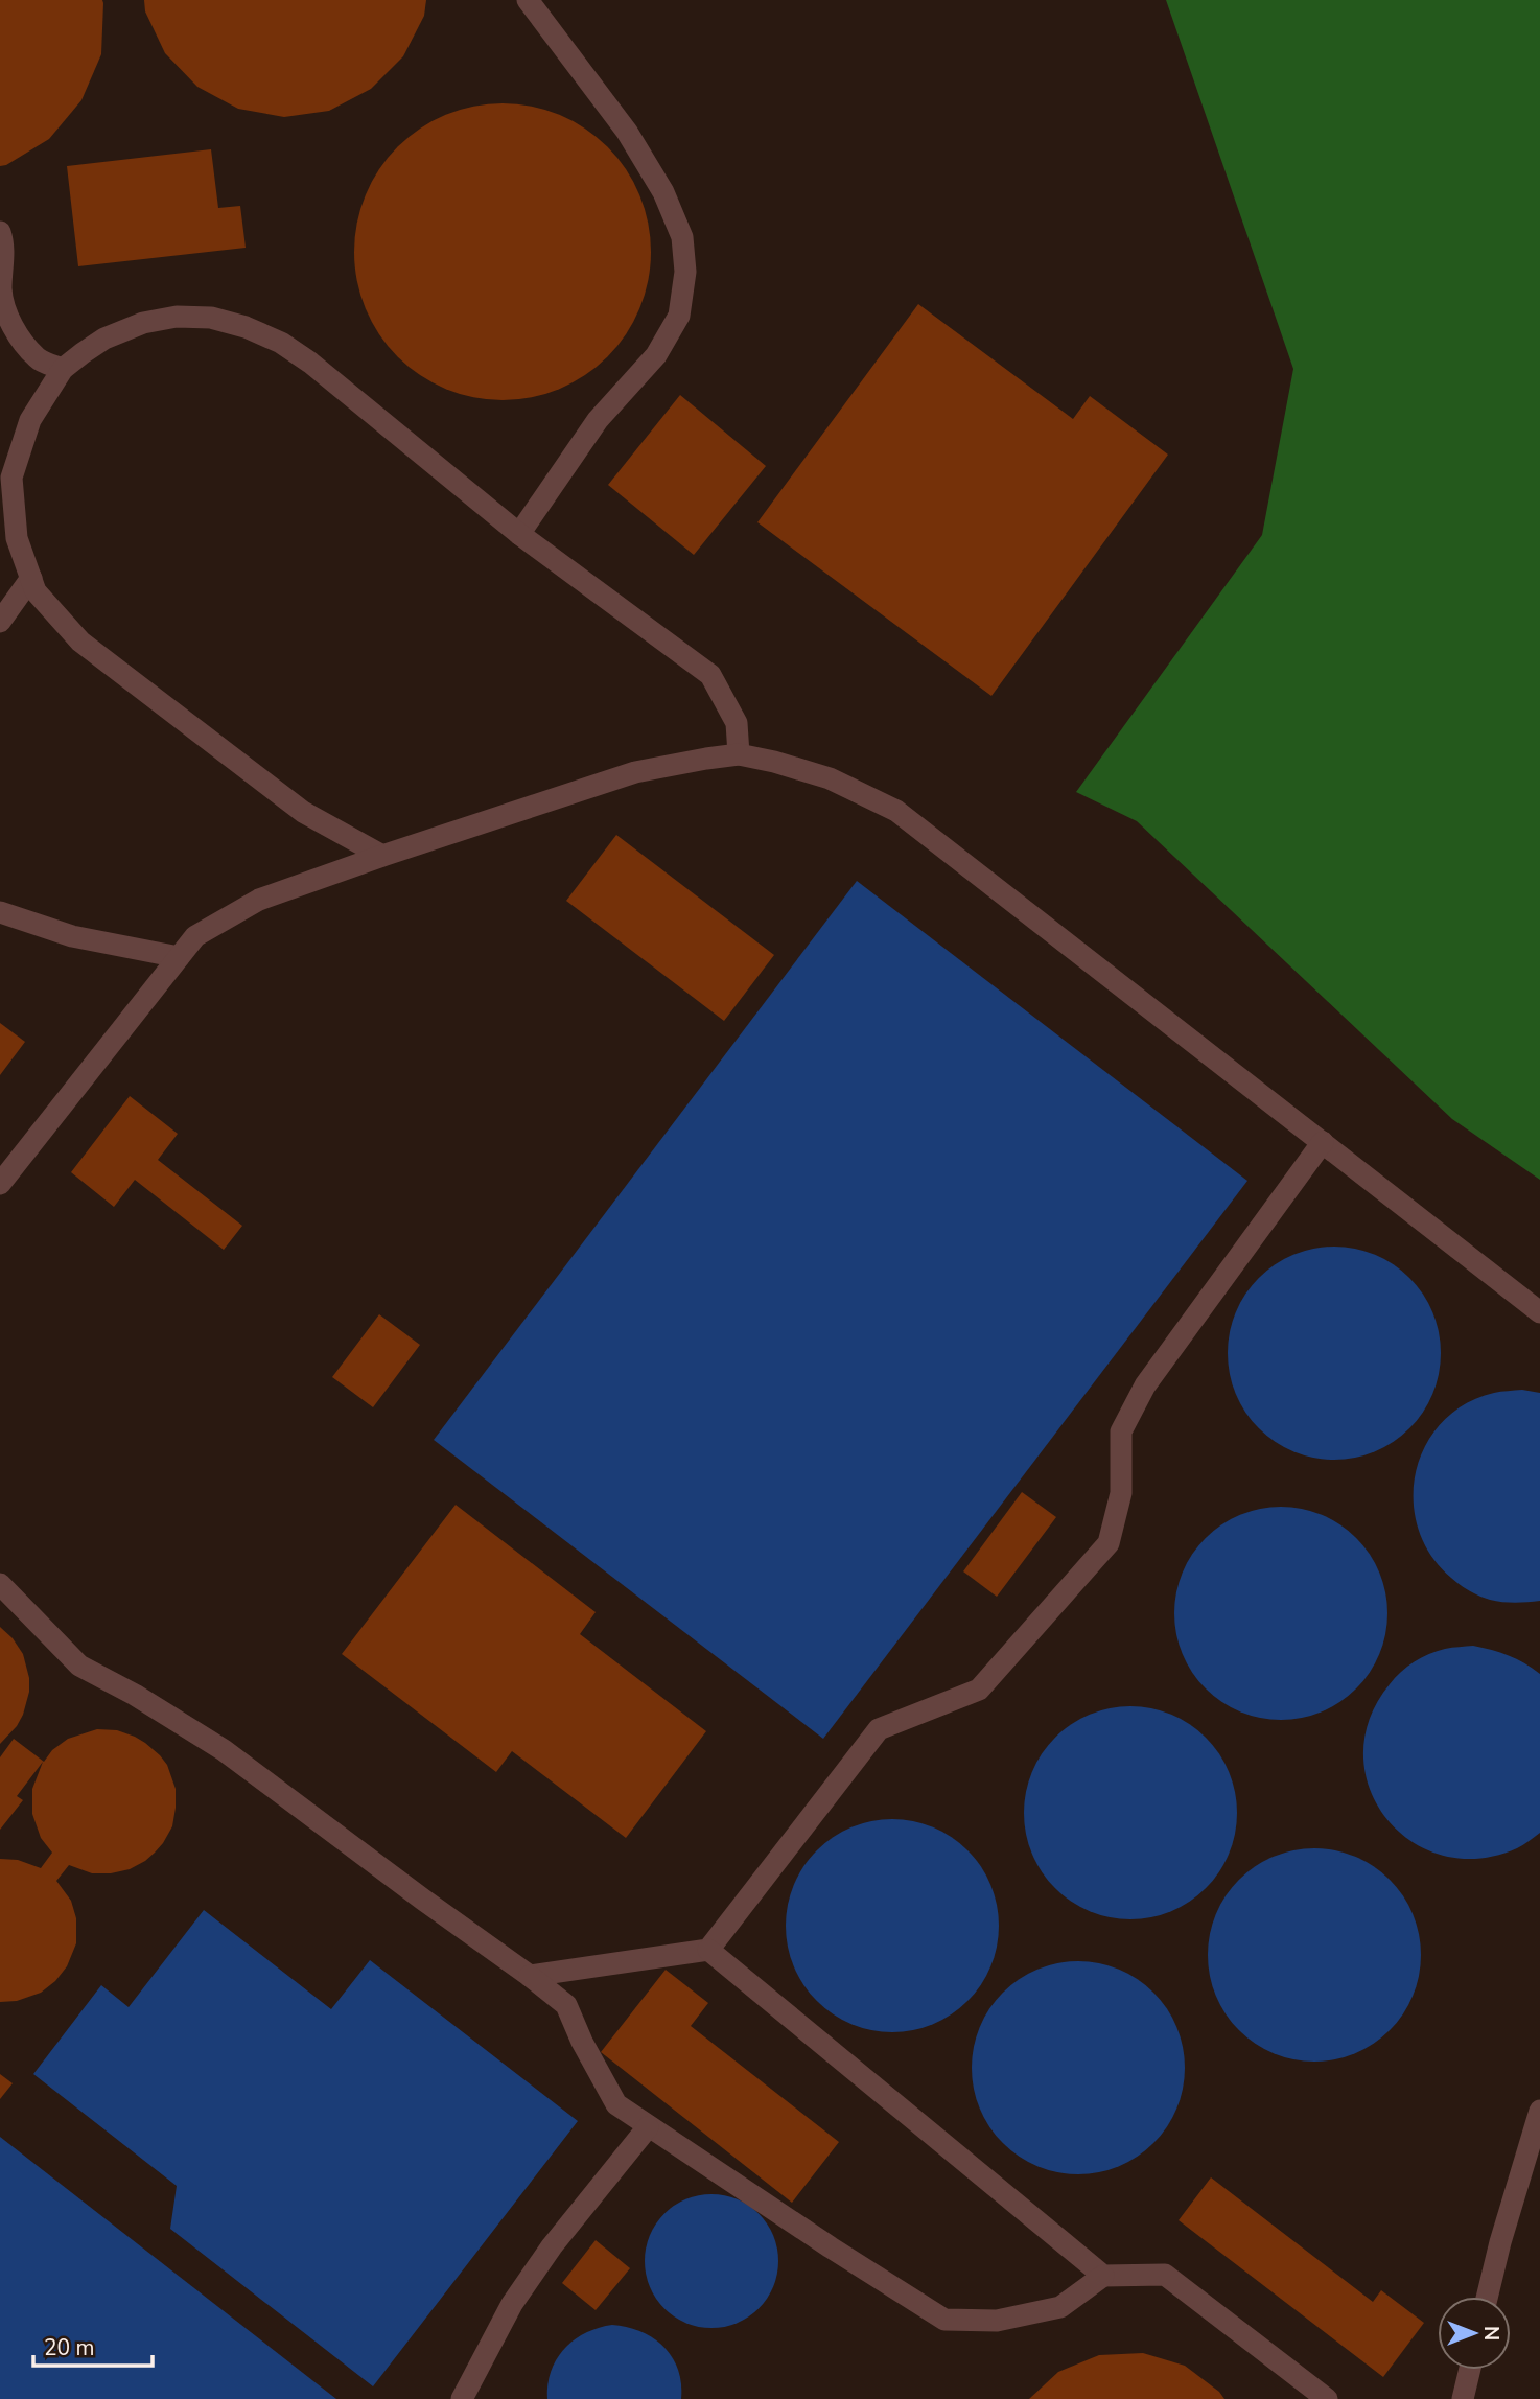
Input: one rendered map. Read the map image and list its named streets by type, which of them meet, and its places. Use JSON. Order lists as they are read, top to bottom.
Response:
{
  "scale_bar": "20 m",
  "north": "right"
}
